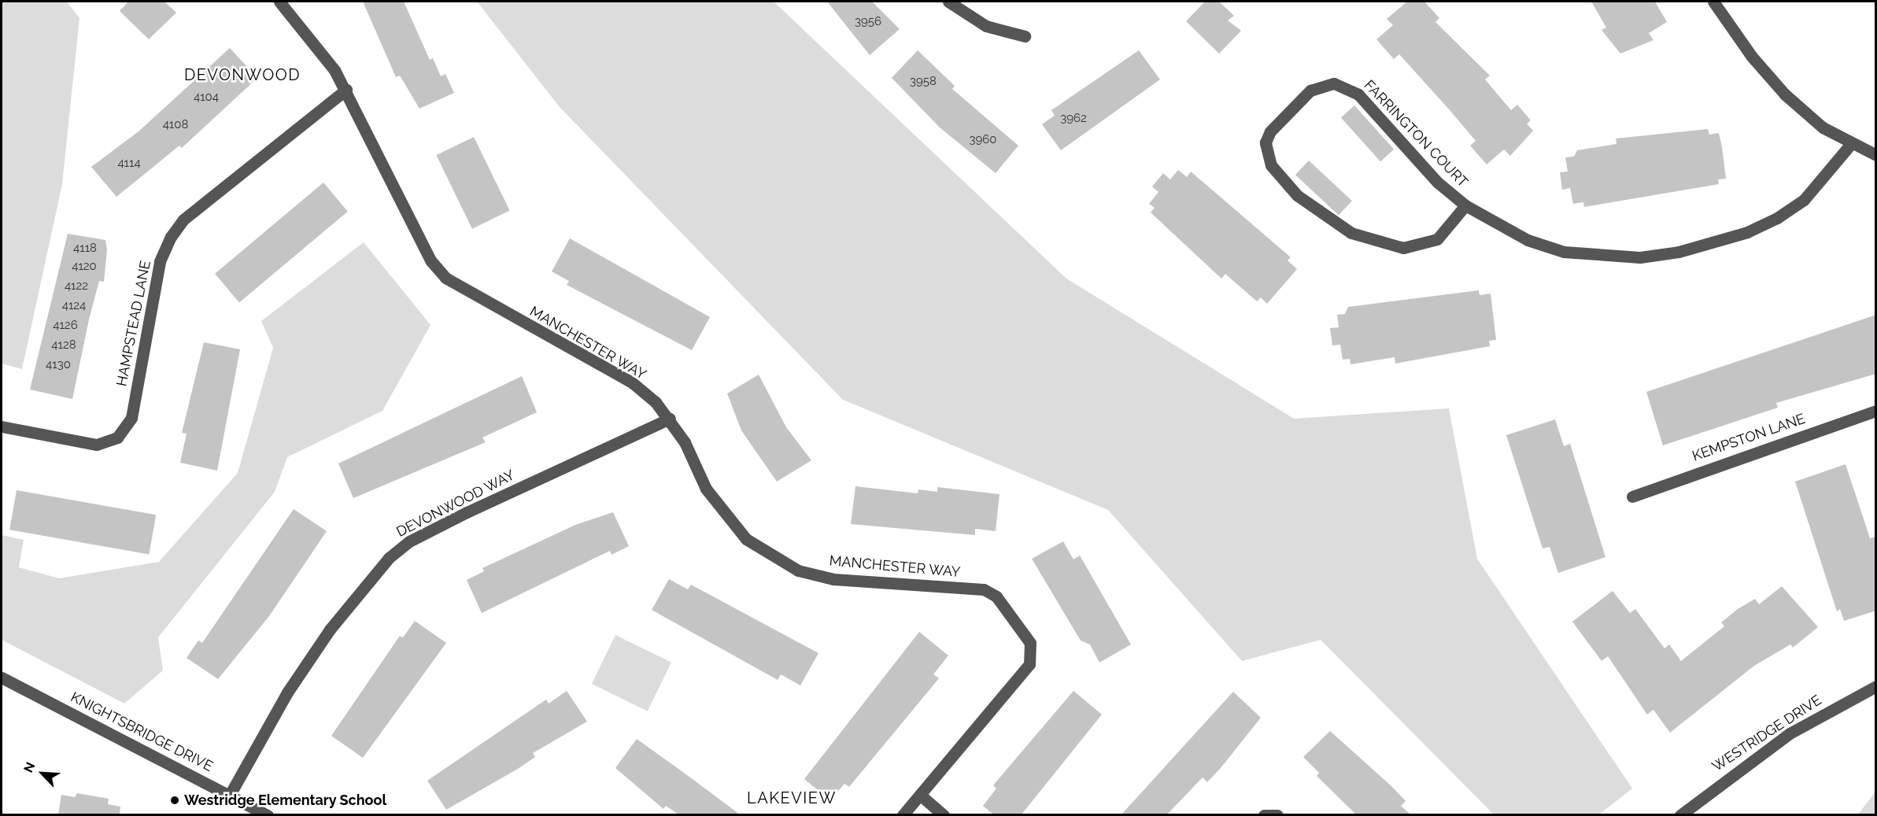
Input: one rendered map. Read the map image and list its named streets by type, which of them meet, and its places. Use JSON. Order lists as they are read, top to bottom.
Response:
{
  "streets": {
    "street": [
      "FARRINGTON COURT",
      "HAMPSTEAD LANE",
      "MANCHESTER WAY",
      "KEMPSTON LANE",
      "DEVONWOOD WAY",
      "KNIGHTSBRIDGE DRIVE",
      "WESTRIDGE DRIVE"
    ]
  },
  "crossings": [
    ["HAMPSTEAD LANE", "MANCHESTER WAY"],
    ["MANCHESTER WAY", "DEVONWOOD WAY"],
    ["DEVONWOOD WAY", "KNIGHTSBRIDGE DRIVE"]
  ],
  "districts": ["DEVONWOOD", "LAKEVIEW"],
  "places": ["Westridge Elementary School"],
  "house_numbers": [
    "3956",
    "3958",
    "4104",
    "3962",
    "4108",
    "3960",
    "4114",
    "4118",
    "4120",
    "4122",
    "4124",
    "4126",
    "4128",
    "4130"
  ],
  "north": "top left"
}
